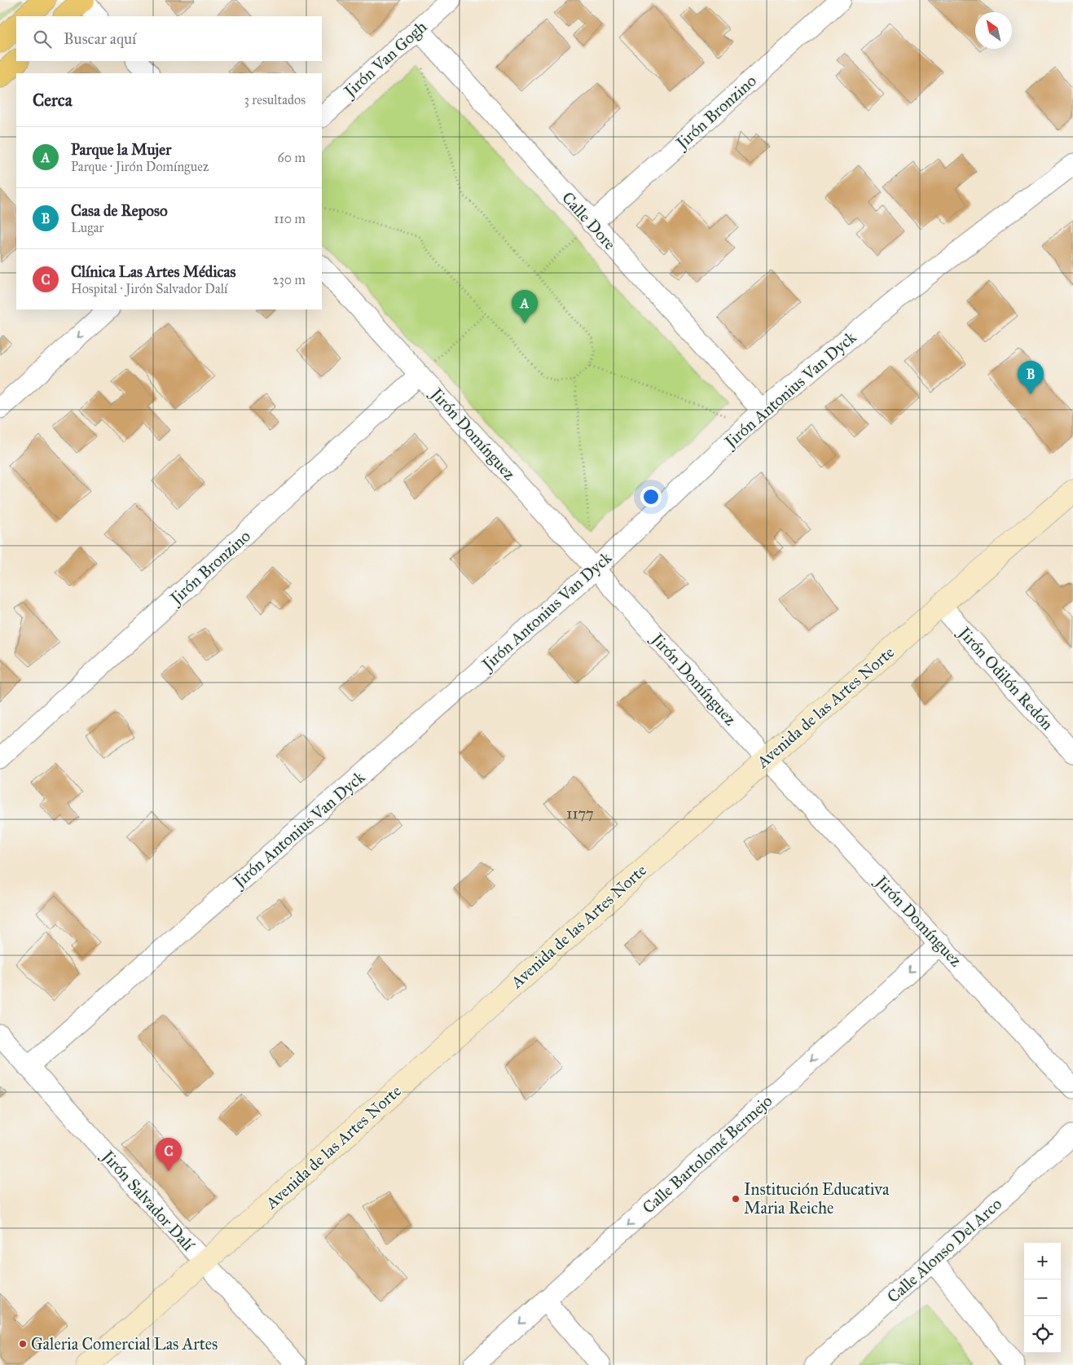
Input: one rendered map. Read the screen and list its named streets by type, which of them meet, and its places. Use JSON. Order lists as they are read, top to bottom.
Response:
{
  "streets": {
    "street": [
      "Jirón Van Gogh",
      "Jirón Bronzino",
      "Calle Dore",
      "Jirón Antonius Van Dyck",
      "Jirón Domínguez",
      "Jirón Odilón Redón",
      "Avenida de las Artes Norte",
      "Calle Bartolomé Bermejo",
      "Jirón Salvador Dalí",
      "Calle Alonso Del Arco"
    ]
  },
  "crossings": [
    ["Jirón Van Gogh", "Calle Dore"],
    ["Jirón Bronzino", "Calle Dore"],
    ["Jirón Bronzino", "Jirón Domínguez"],
    ["Calle Dore", "Jirón Antonius Van Dyck"],
    ["Jirón Antonius Van Dyck", "Jirón Domínguez"],
    ["Jirón Antonius Van Dyck", "Jirón Salvador Dalí"],
    ["Jirón Domínguez", "Avenida de las Artes Norte"],
    ["Jirón Domínguez", "Calle Bartolomé Bermejo"],
    ["Jirón Odilón Redón", "Avenida de las Artes Norte"],
    ["Avenida de las Artes Norte", "Jirón Salvador Dalí"]
  ],
  "one_way": ["Calle Bartolomé Bermejo"],
  "places": ["Institución Educativa Maria Reiche", "Galeria Comercial Las Artes"],
  "house_numbers": ["1177"],
  "north": "top left",
  "page": {
    "search": "Buscar aquí",
    "heading": ["Cerca", "3 resultados"],
    "list": [
      {
        "mark": "A",
        "name": "Parque la Mujer",
        "note": "Parque · Jirón Domínguez",
        "value": "60 m"
      },
      {
        "mark": "B",
        "name": "Casa de Reposo",
        "note": "Lugar",
        "value": "110 m"
      },
      {
        "mark": "C",
        "name": "Clínica Las Artes Médicas",
        "note": "Hospital · Jirón Salvador Dalí",
        "value": "230 m"
      }
    ],
    "pins": ["A", "B", "C"],
    "map_buttons": ["+", "−"]
  }
}
